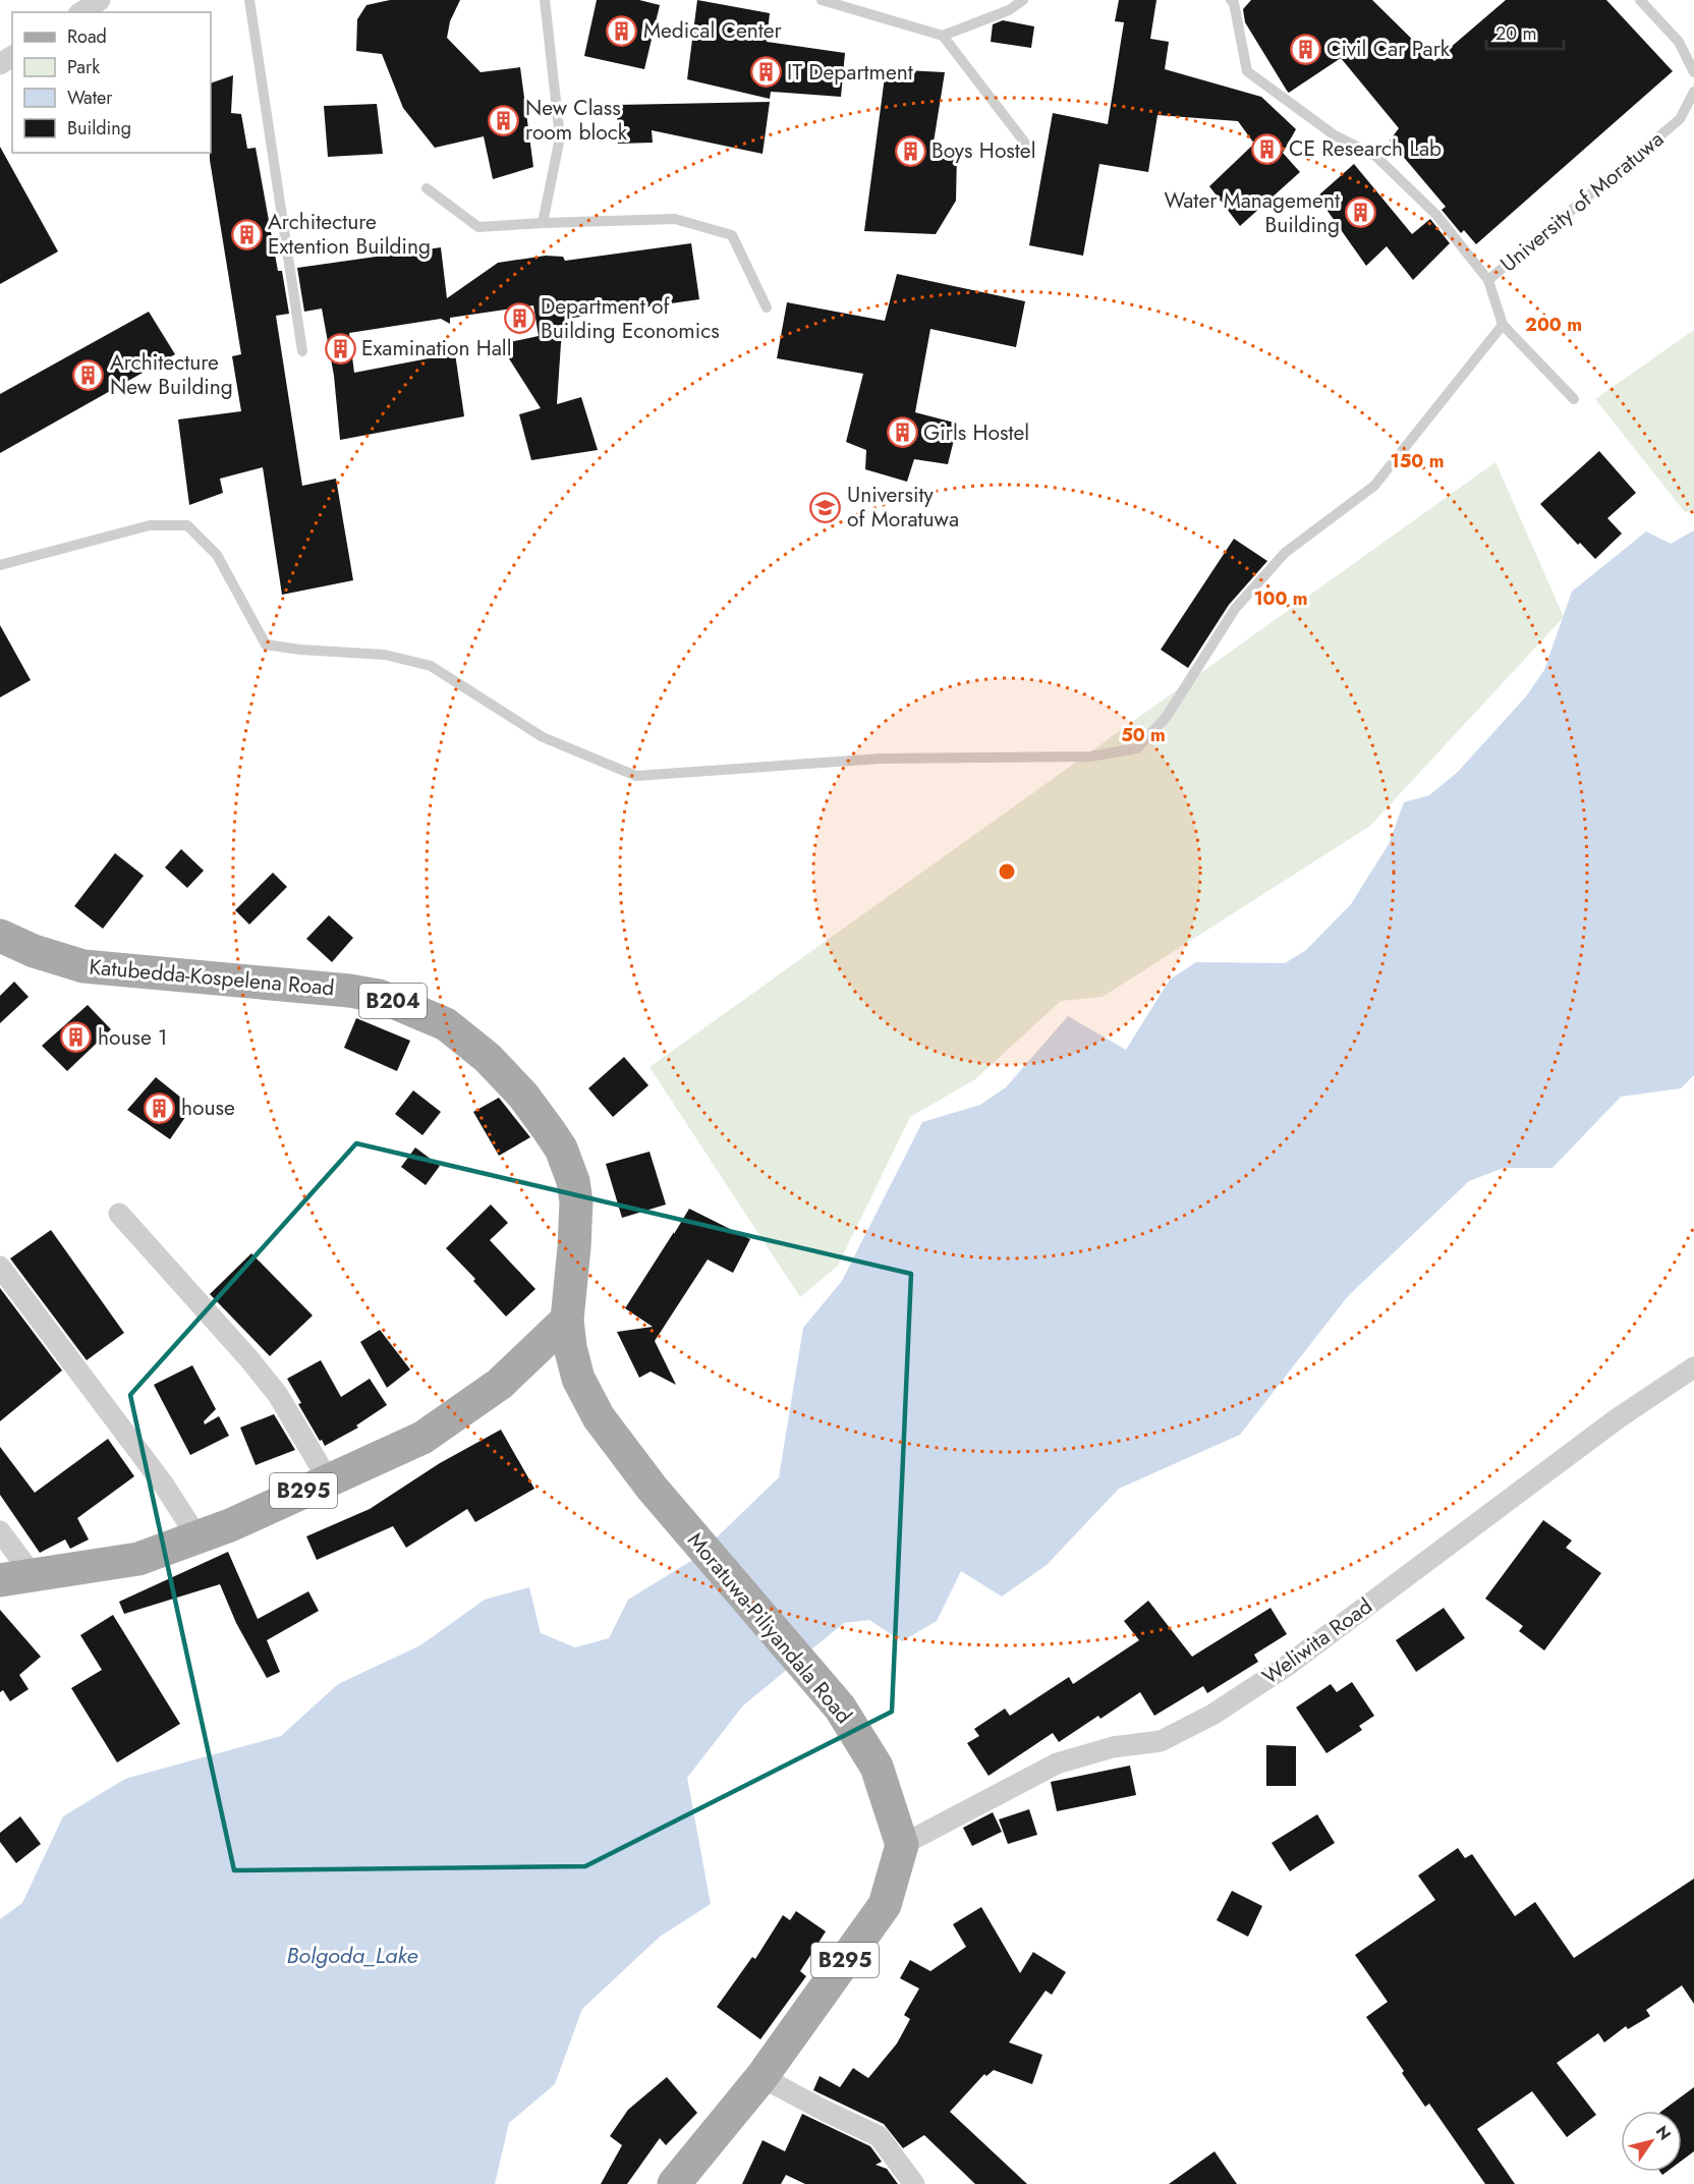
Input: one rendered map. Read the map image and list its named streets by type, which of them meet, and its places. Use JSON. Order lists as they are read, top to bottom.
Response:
{
  "streets": {
    "main road": [
      "Katubedda-Kospelena Road",
      "B204",
      "B295",
      "Moratuwa-Piliyandala Road"
    ],
    "street": ["Weliwita Road"],
    "lane": ["University of Moratuwa"]
  },
  "crossings": [
    ["Katubedda-Kospelena Road", "B295"],
    ["Katubedda-Kospelena Road", "Moratuwa-Piliyandala Road"],
    ["B295", "Moratuwa-Piliyandala Road"],
    ["B295", "Weliwita Road"],
    ["Moratuwa-Piliyandala Road", "Weliwita Road"]
  ],
  "water": ["Bolgoda_Lake"],
  "places": {
    "building": [
      "Medical Center",
      "Civil Car Park",
      "IT Department",
      "New Class room block",
      "CE Research Lab",
      "Boys Hostel",
      "Water Management Building",
      "Architecture Extention Building",
      "Department of Building Economics",
      "Examination Hall",
      "Architecture New Building",
      "Girls Hostel",
      "house 1",
      "house"
    ],
    "school or university": ["University of Moratuwa"]
  },
  "legend": [
    "Road",
    "Park",
    "Water",
    "Building"
  ],
  "scale_bar": "20 m",
  "north": "top right",
  "rings": [
    "200 m",
    "150 m",
    "100 m",
    "50 m"
  ]
}
